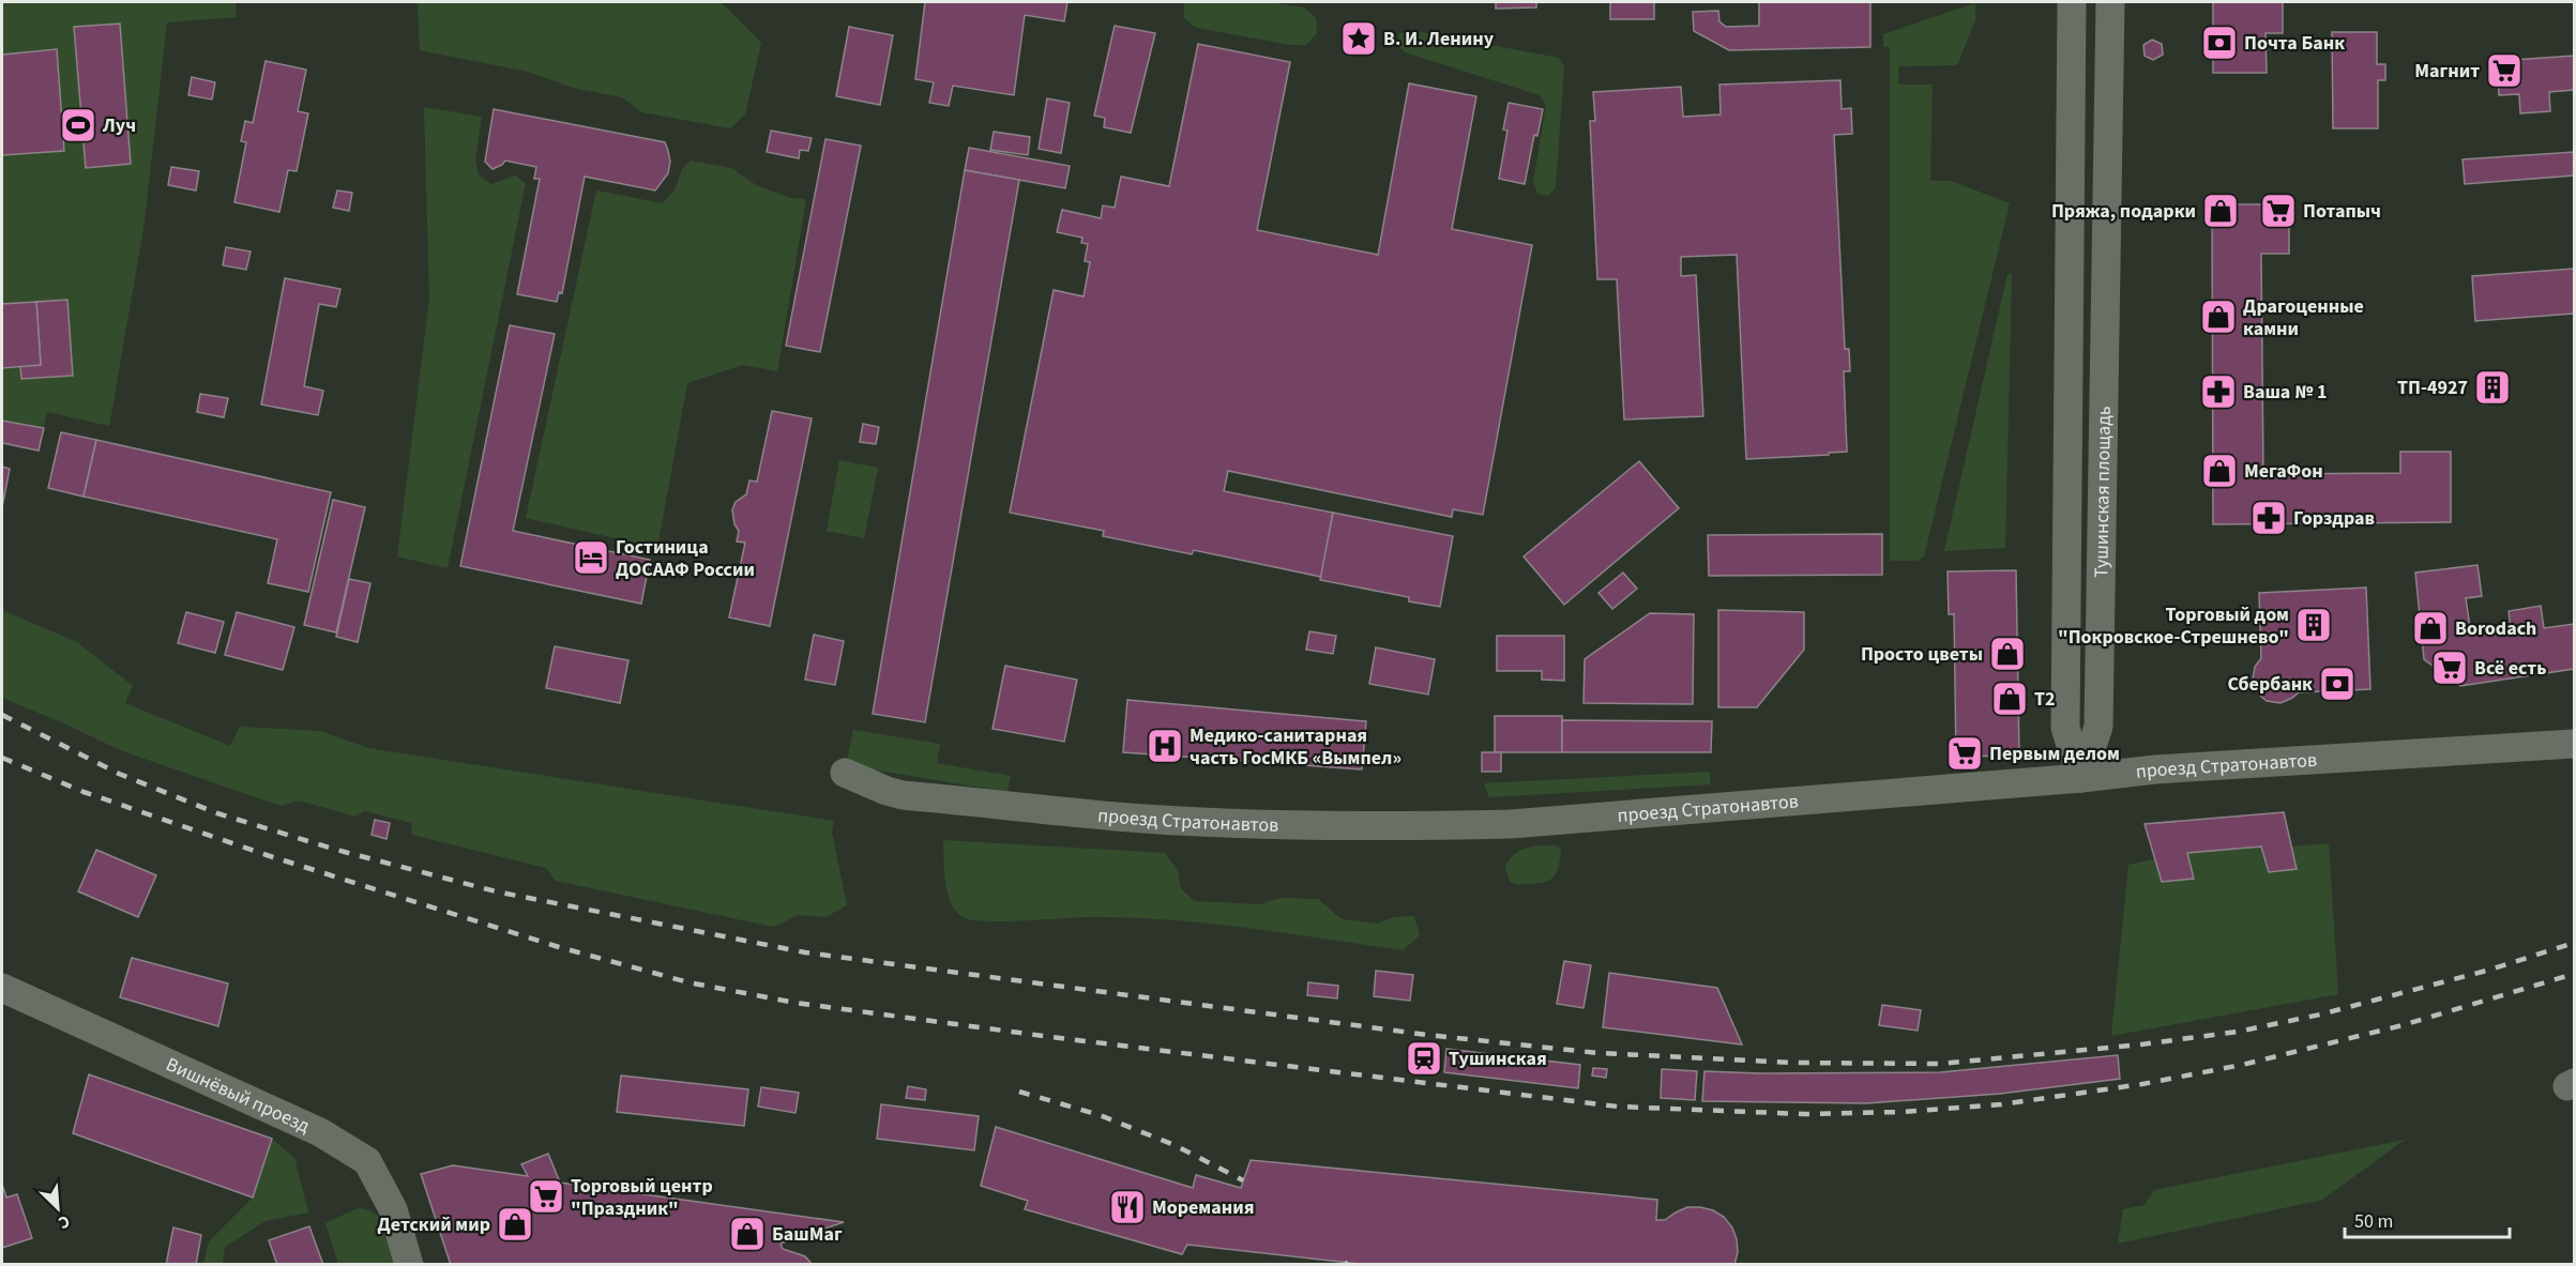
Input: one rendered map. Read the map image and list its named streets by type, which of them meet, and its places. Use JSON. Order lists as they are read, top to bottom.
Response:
{
  "streets": {
    "street": ["Тушинская площадь", "проезд Стратонавтов", "Вишнёвый проезд"]
  },
  "crossings": [
    ["Тушинская площадь", "проезд Стратонавтов"]
  ],
  "places": {
    "place": ["В. И. Ленину"],
    "bank": ["Почта Банк", "Сбербанк"],
    "supermarket": [
      "Магнит",
      "Потапыч",
      "Всё есть",
      "Первым делом",
      "Торговый центр \"Праздник\""
    ],
    "sports": ["Луч"],
    "shop": [
      "Пряжа, подарки",
      "Драгоценные камни",
      "МегаФон",
      "Borodach",
      "Просто цветы",
      "T2",
      "Детский мир",
      "БашМаг"
    ],
    "building": ["ТП-4927", "Торговый дом \"Покровское-Стрешнево\""],
    "pharmacy": ["Ваша № 1", "Горздрав"],
    "hotel": ["Гостиница ДОСААФ России"],
    "hospital": ["Медико-санитарная часть ГосМКБ «Вымпел»"],
    "station": ["Тушинская"],
    "restaurant": ["Моремания"]
  },
  "scale_bar": "50 m",
  "north": "bottom right"
}
